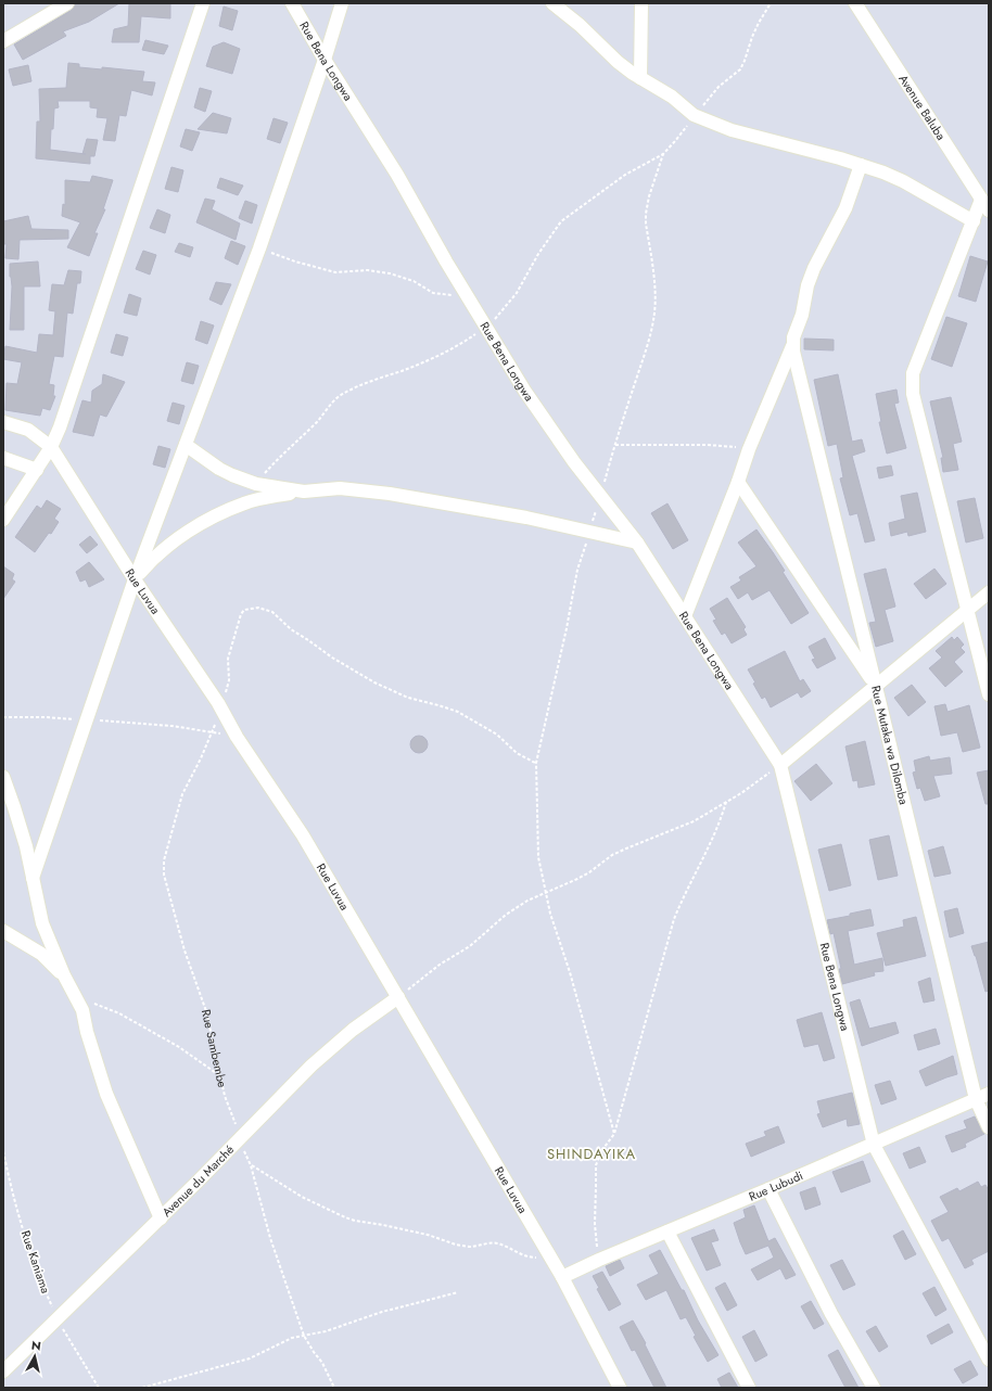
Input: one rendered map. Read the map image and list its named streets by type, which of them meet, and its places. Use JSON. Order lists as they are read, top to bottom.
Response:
{
  "streets": {
    "street": [
      "Rue Bena Longwa",
      "Avenue Baluba",
      "Rue Luvua",
      "Rue Mutaka wa Dilomba",
      "Avenue du Marché",
      "Rue Lubudi"
    ],
    "path": ["Rue Sambembe", "Rue Kaniama"]
  },
  "crossings": [
    ["Rue Bena Longwa", "Rue Lubudi"],
    ["Rue Luvua", "Rue Sambembe"],
    ["Rue Luvua", "Avenue du Marché"],
    ["Rue Luvua", "Rue Lubudi"],
    ["Rue Mutaka wa Dilomba", "Rue Lubudi"],
    ["Rue Sambembe", "Avenue du Marché"],
    ["Avenue du Marché", "Rue Kaniama"]
  ],
  "districts": ["SHINDAYIKA"],
  "north": "top"
}
